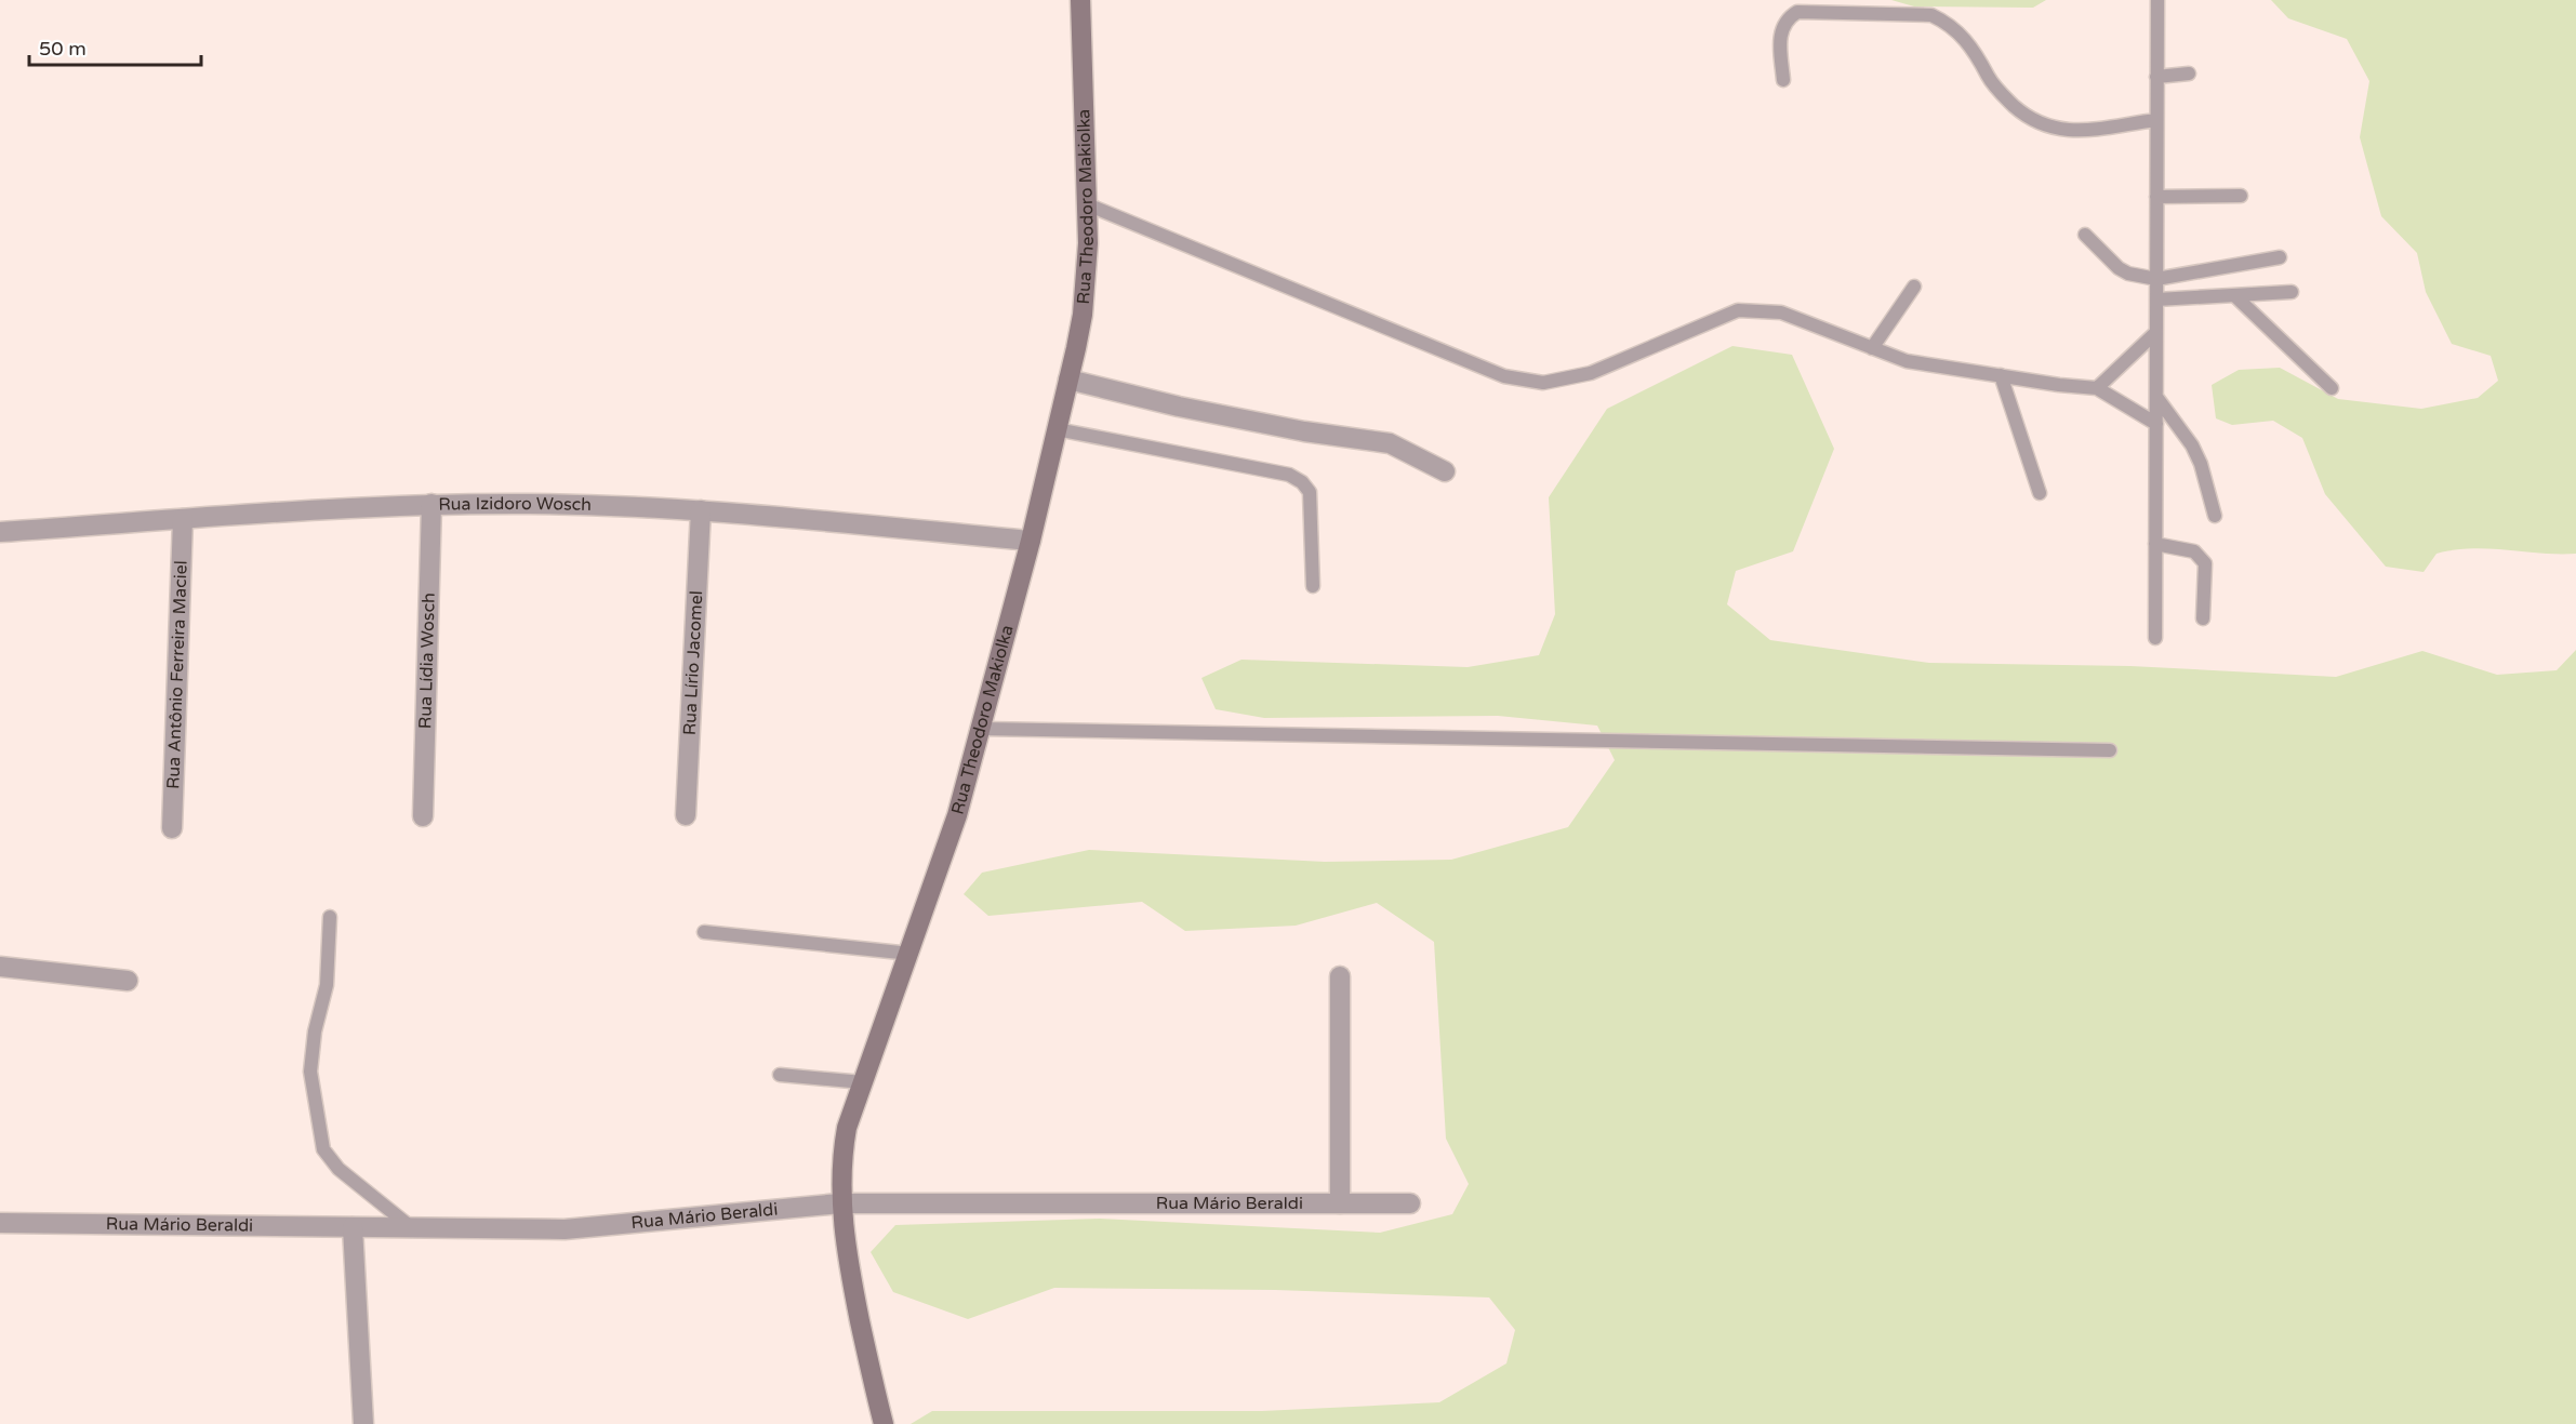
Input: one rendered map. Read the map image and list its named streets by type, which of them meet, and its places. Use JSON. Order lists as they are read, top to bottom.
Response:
{
  "streets": {
    "main road": ["Rua Theodoro Makiolka"],
    "street": [
      "Rua Izidoro Wosch",
      "Rua Lídia Wosch",
      "Rua Lírio Jacomel",
      "Rua Antônio Ferreira Maciel",
      "Rua Mário Beraldi"
    ]
  },
  "crossings": [
    ["Rua Theodoro Makiolka", "Rua Izidoro Wosch"],
    ["Rua Theodoro Makiolka", "Rua Mário Beraldi"],
    ["Rua Izidoro Wosch", "Rua Lídia Wosch"],
    ["Rua Izidoro Wosch", "Rua Lírio Jacomel"],
    ["Rua Izidoro Wosch", "Rua Antônio Ferreira Maciel"]
  ],
  "scale_bar": "50 m"
}
